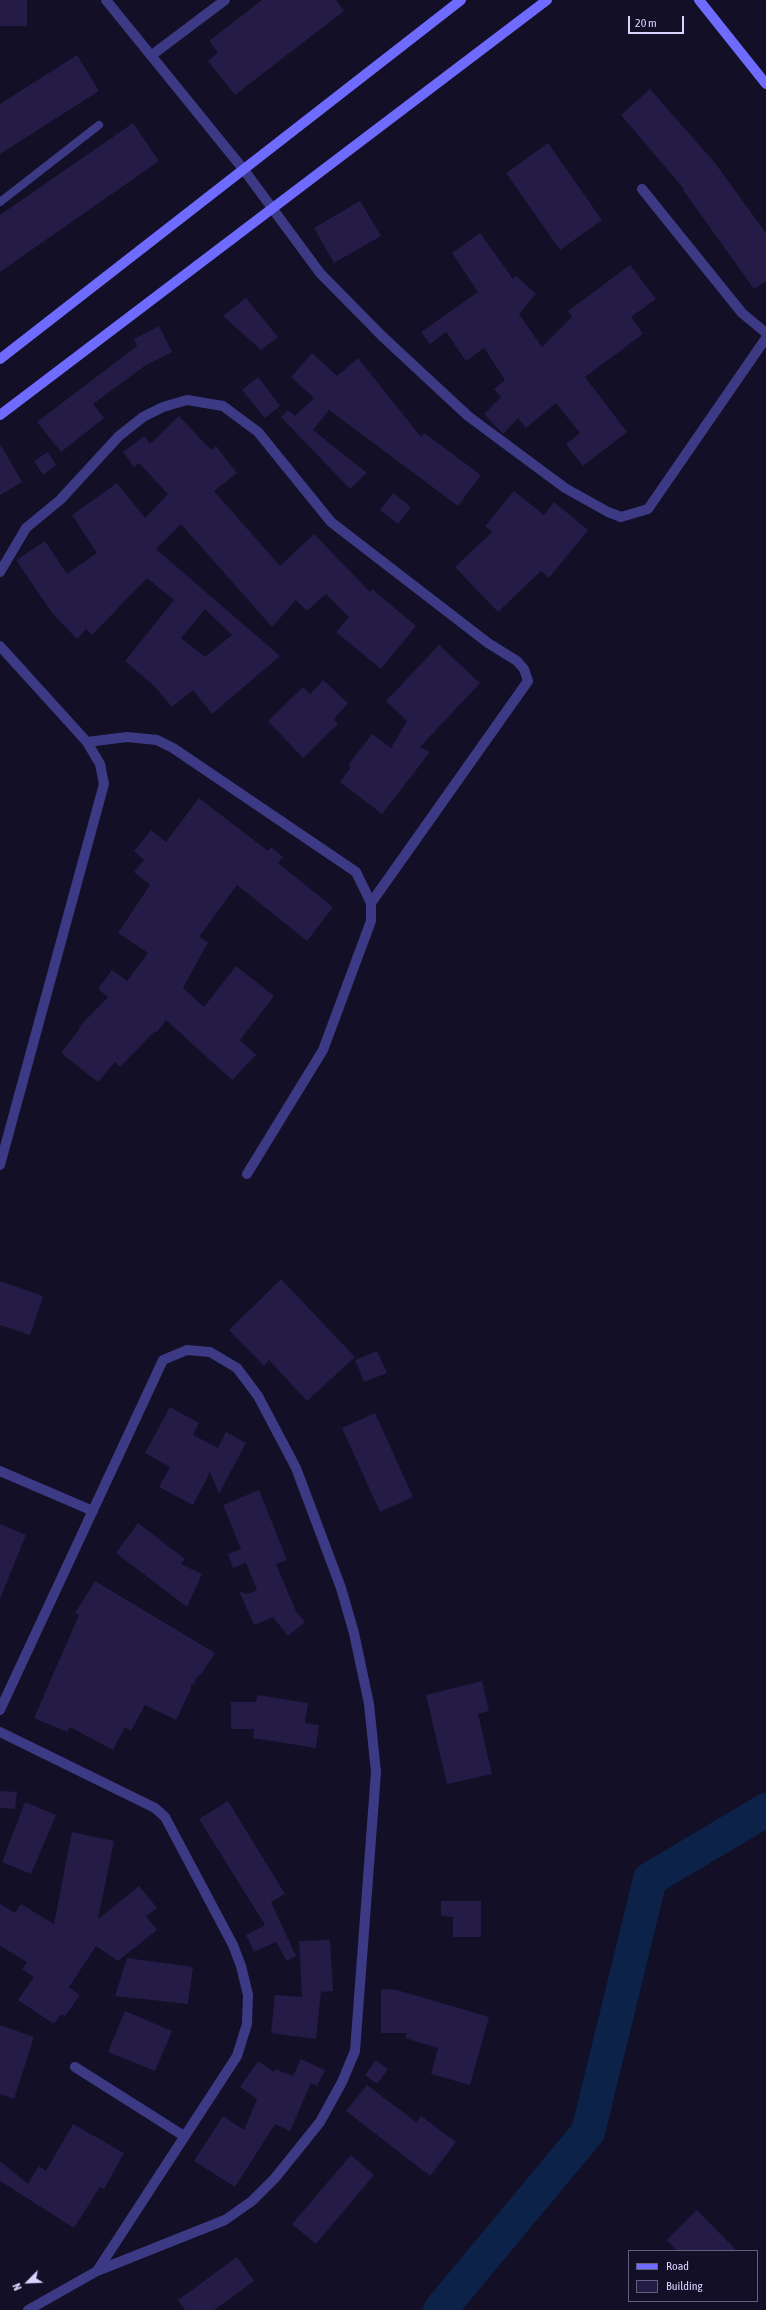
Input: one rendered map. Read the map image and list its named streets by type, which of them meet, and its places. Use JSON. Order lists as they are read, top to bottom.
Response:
{
  "legend": ["Road", "Building"],
  "scale_bar": "20 m",
  "north": "bottom left"
}
